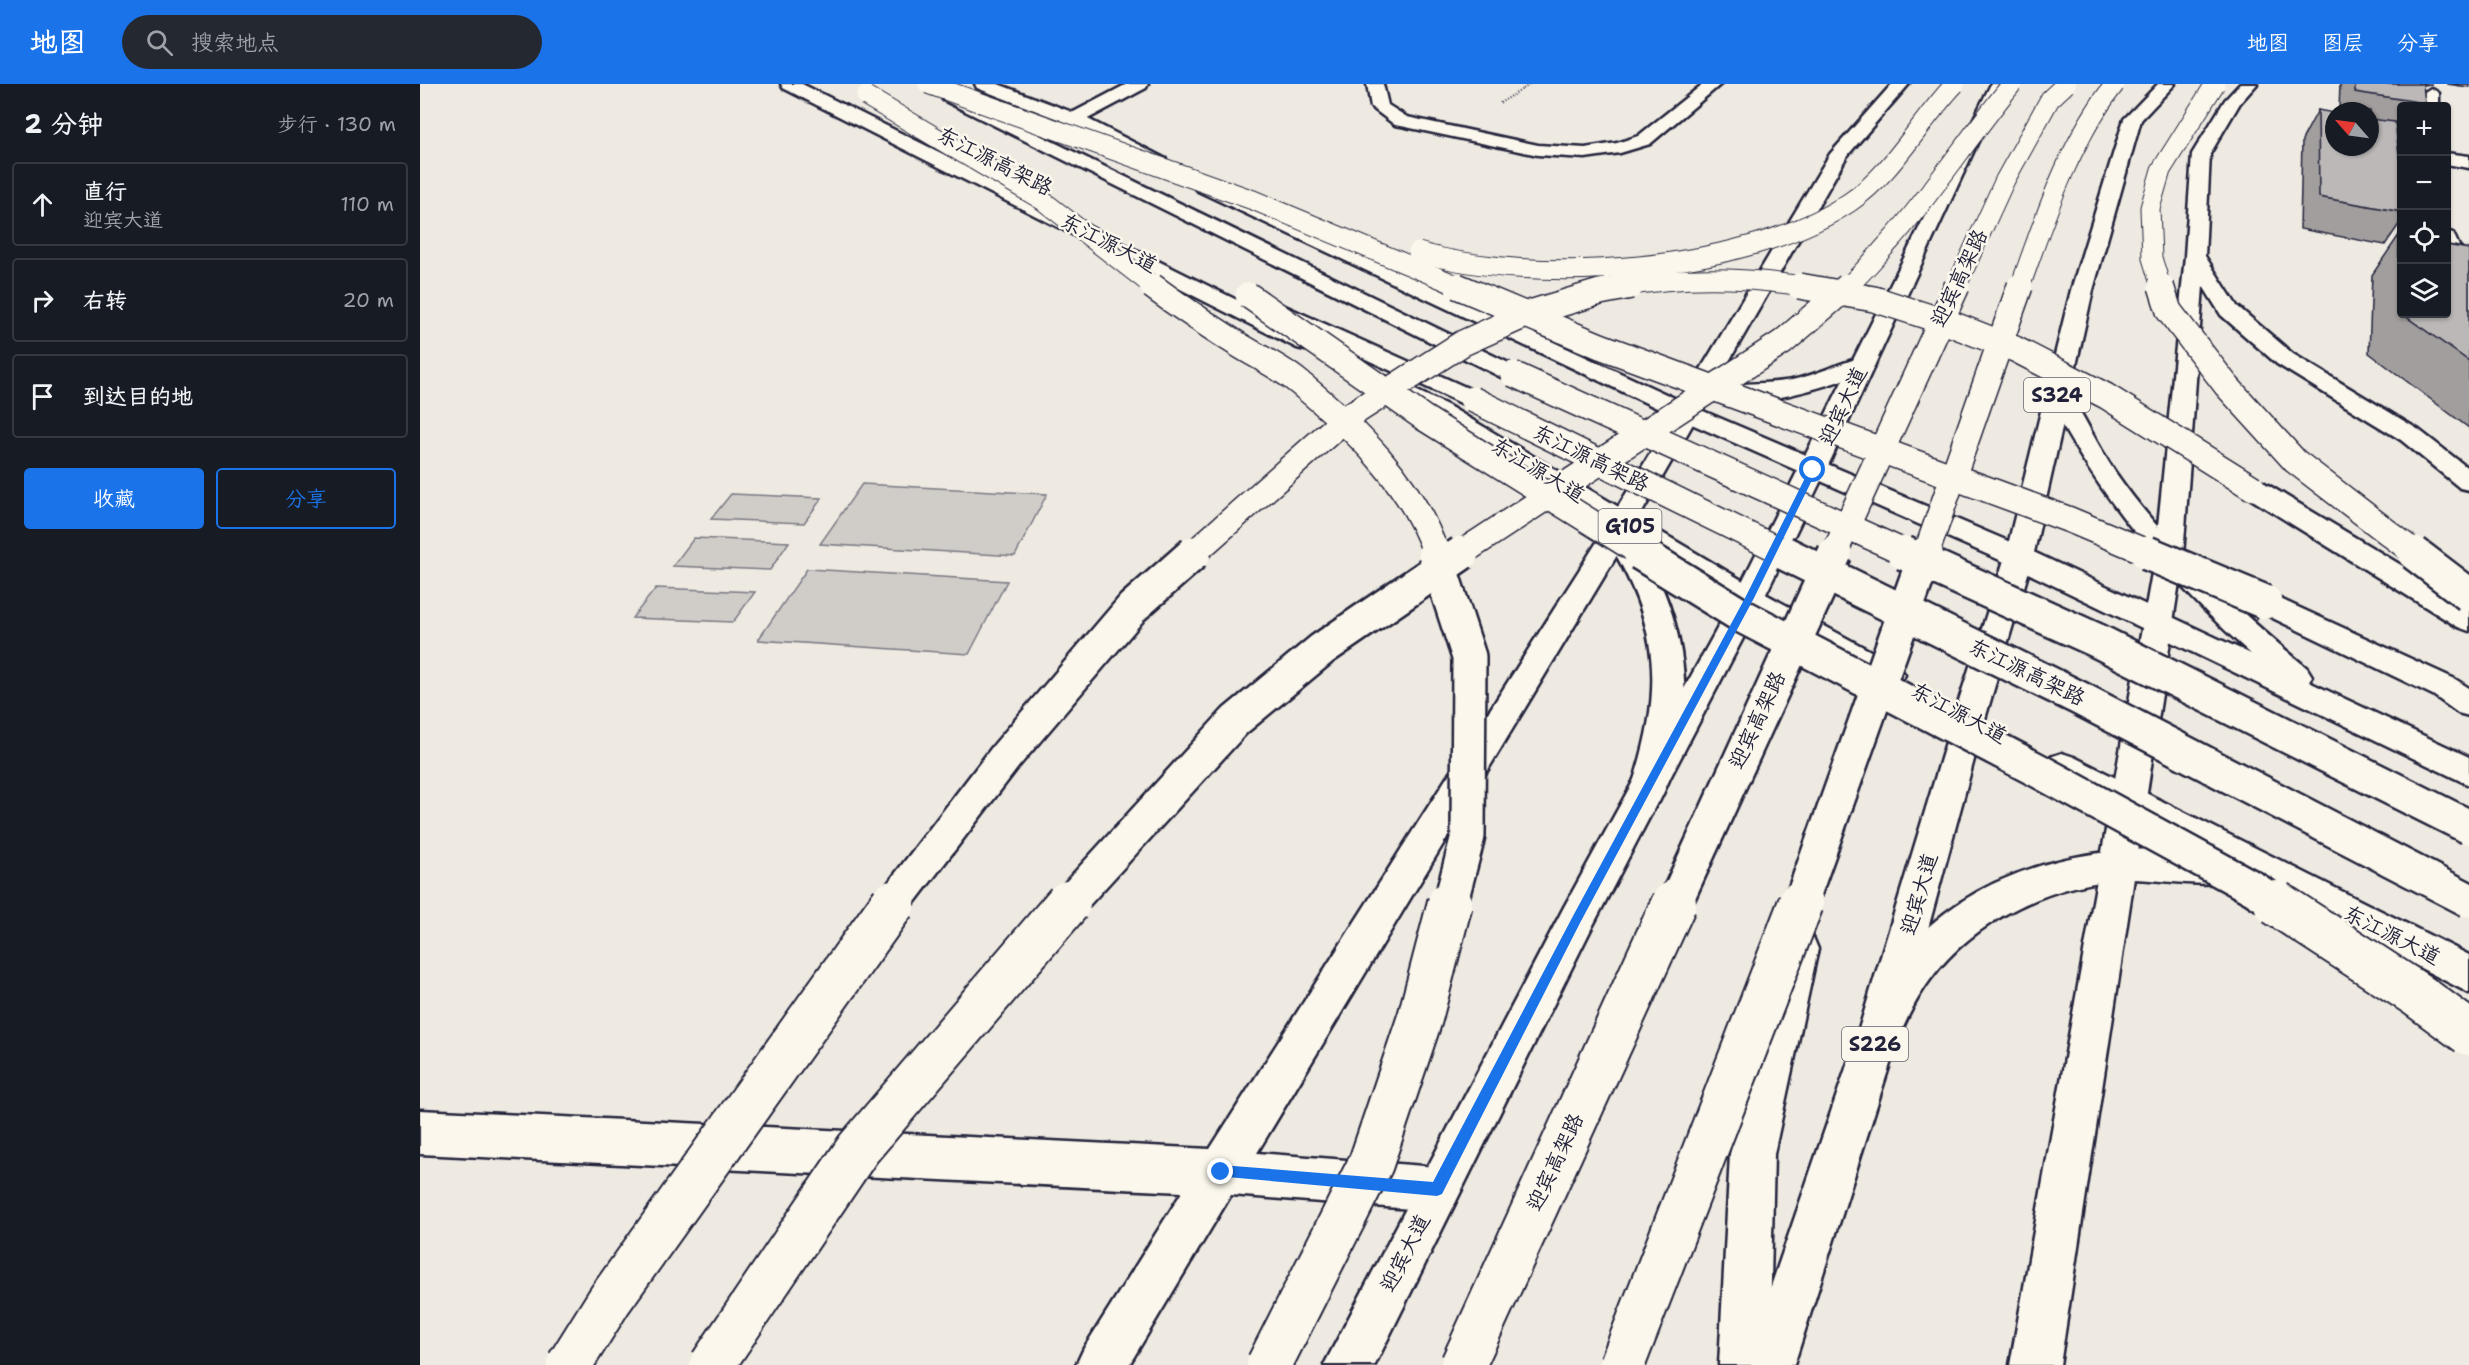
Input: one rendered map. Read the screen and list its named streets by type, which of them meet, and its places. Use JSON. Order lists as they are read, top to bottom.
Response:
{
  "streets": {
    "main road": [
      "东江源高架路",
      "东江源大道",
      "迎宾高架路",
      "S324",
      "迎宾大道",
      "G105",
      "S226"
    ]
  },
  "crossings": [
    ["东江源大道", "迎宾大道"]
  ],
  "north": "top left",
  "page": {
    "header": "地图",
    "search": "搜索地点",
    "nav": ["地图", "图层", "分享"],
    "heading": ["2 分钟", "步行 · 130 m"],
    "map_buttons": ["+", "−"],
    "list": [
      ["直行", "迎宾大道", "110 m"],
      ["右转", "20 m"],
      "到达目的地"
    ],
    "buttons": ["收藏", "分享"]
  }
}
